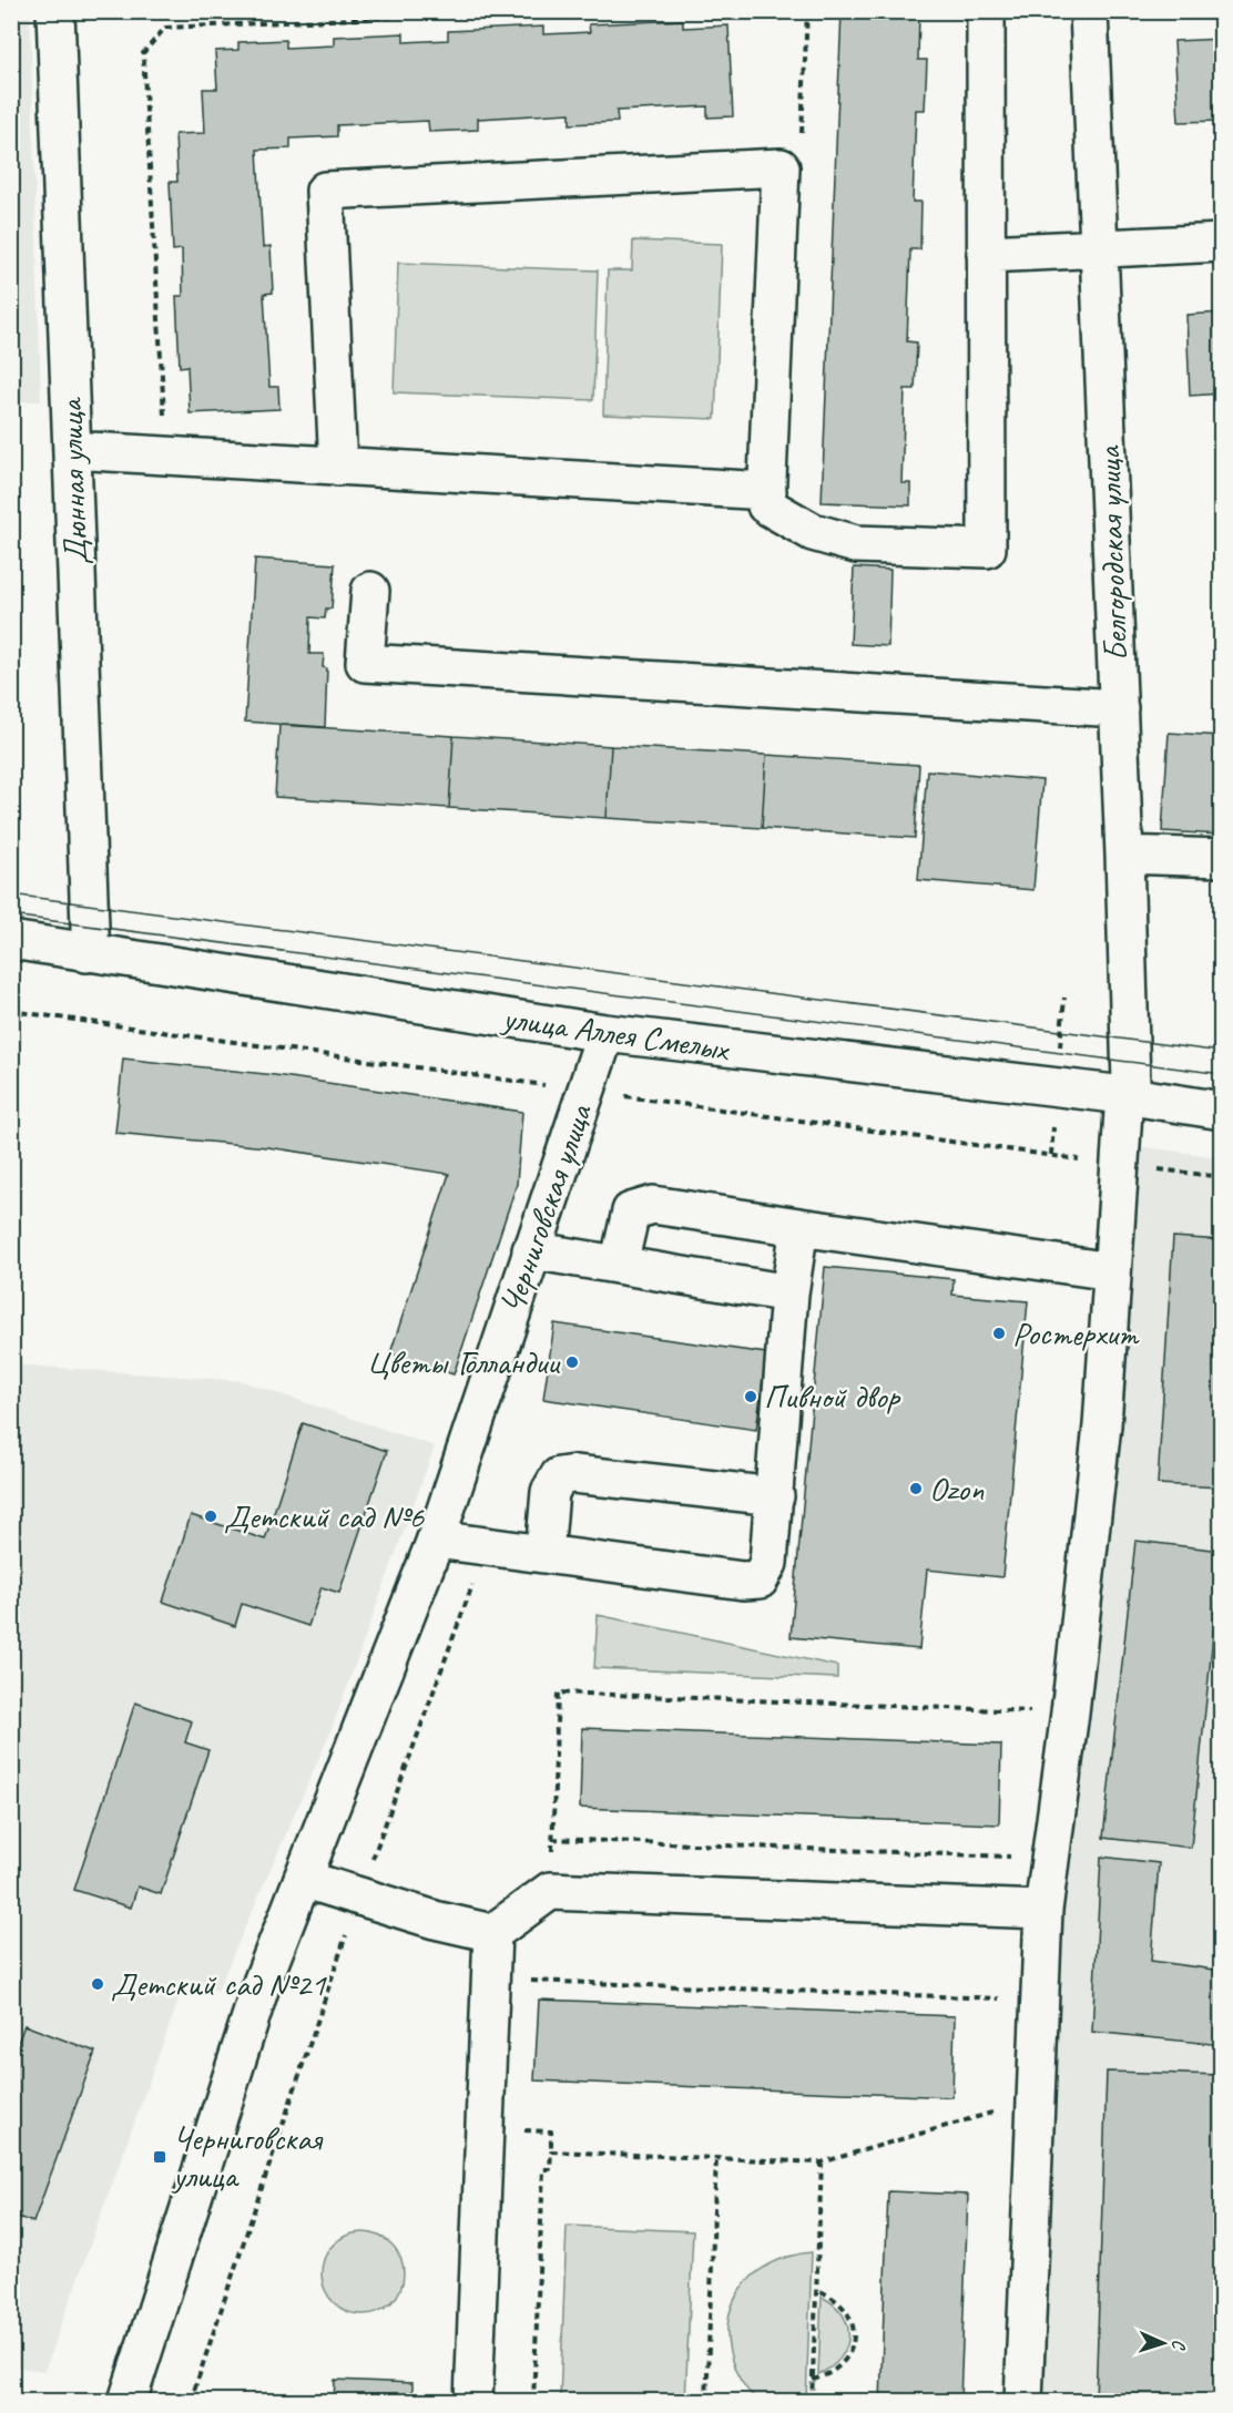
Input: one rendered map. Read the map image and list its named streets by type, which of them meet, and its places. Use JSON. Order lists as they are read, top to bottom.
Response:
{
  "streets": {
    "main road": [
      "Дюнная улица",
      "Белгородская улица",
      "улица Аллея Смелых",
      "Черниговская улица"
    ]
  },
  "crossings": [
    ["Дюнная улица", "улица Аллея Смелых"],
    ["Белгородская улица", "улица Аллея Смелых"],
    ["улица Аллея Смелых", "Черниговская улица"]
  ],
  "places": {
    "other": [
      "Ростерхит",
      "Цветы Голландии",
      "Пивной двор",
      "Ozon",
      "Детский сад №6",
      "Детский сад №21"
    ],
    "transit": ["Черниговская улица"]
  },
  "north": "right"
}
